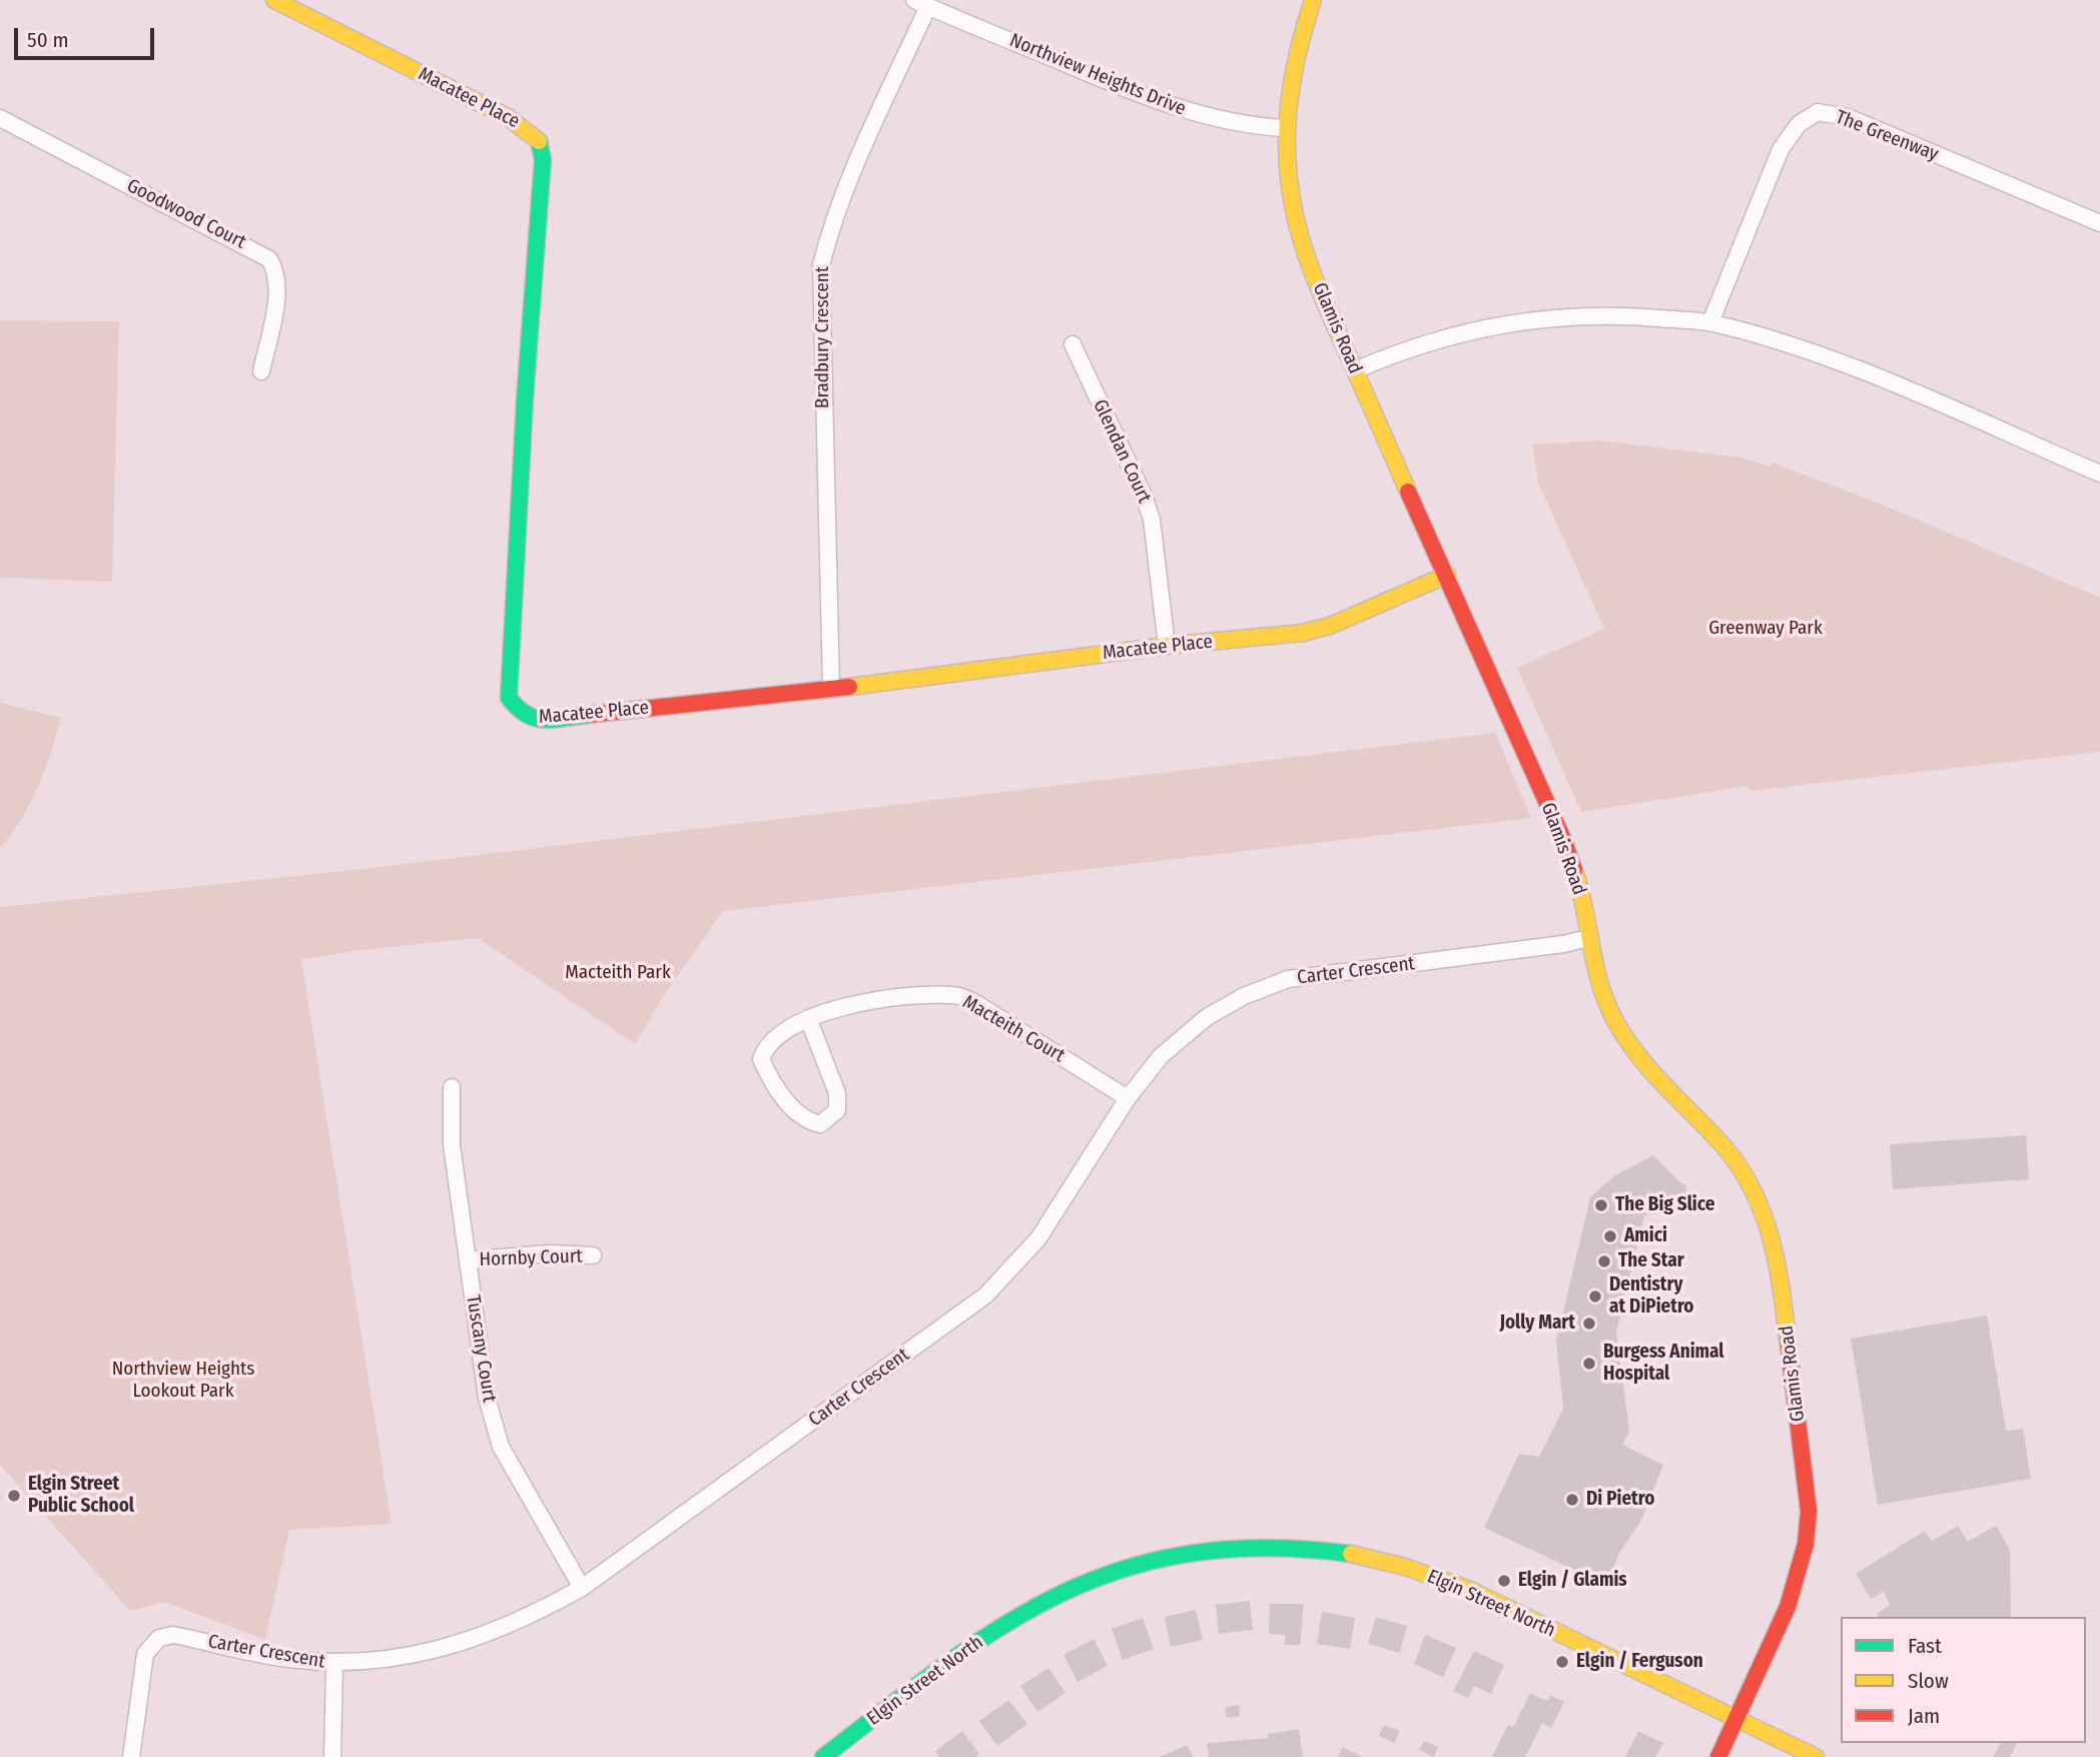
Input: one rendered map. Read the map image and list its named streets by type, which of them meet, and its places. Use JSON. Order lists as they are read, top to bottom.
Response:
{
  "streets": {
    "street": [
      "Northview Heights Drive",
      "Macatee Place",
      "The Greenway",
      "Goodwood Court",
      "Glamis Road",
      "Bradbury Crescent",
      "Glendan Court",
      "Carter Crescent",
      "Macteith Court",
      "Hornby Court",
      "Tuscany Court",
      "Elgin Street North"
    ]
  },
  "crossings": [
    ["Northview Heights Drive", "Glamis Road"],
    ["Northview Heights Drive", "Bradbury Crescent"],
    ["Macatee Place", "Glamis Road"],
    ["Macatee Place", "Bradbury Crescent"],
    ["Macatee Place", "Glendan Court"],
    ["Glamis Road", "Carter Crescent"],
    ["Glamis Road", "Elgin Street North"],
    ["Carter Crescent", "Macteith Court"],
    ["Carter Crescent", "Tuscany Court"],
    ["Hornby Court", "Tuscany Court"]
  ],
  "parks": ["Greenway Park", "Macteith Park", "Northview Heights Lookout Park"],
  "places": [
    "The Big Slice",
    "Amici",
    "The Star",
    "Dentistry at DiPietro",
    "Jolly Mart",
    "Burgess Animal Hospital",
    "Elgin Street Public School",
    "Di Pietro",
    "Elgin / Glamis",
    "Elgin / Ferguson"
  ],
  "legend": ["Fast", "Slow", "Jam"],
  "scale_bar": "50 m"
}
